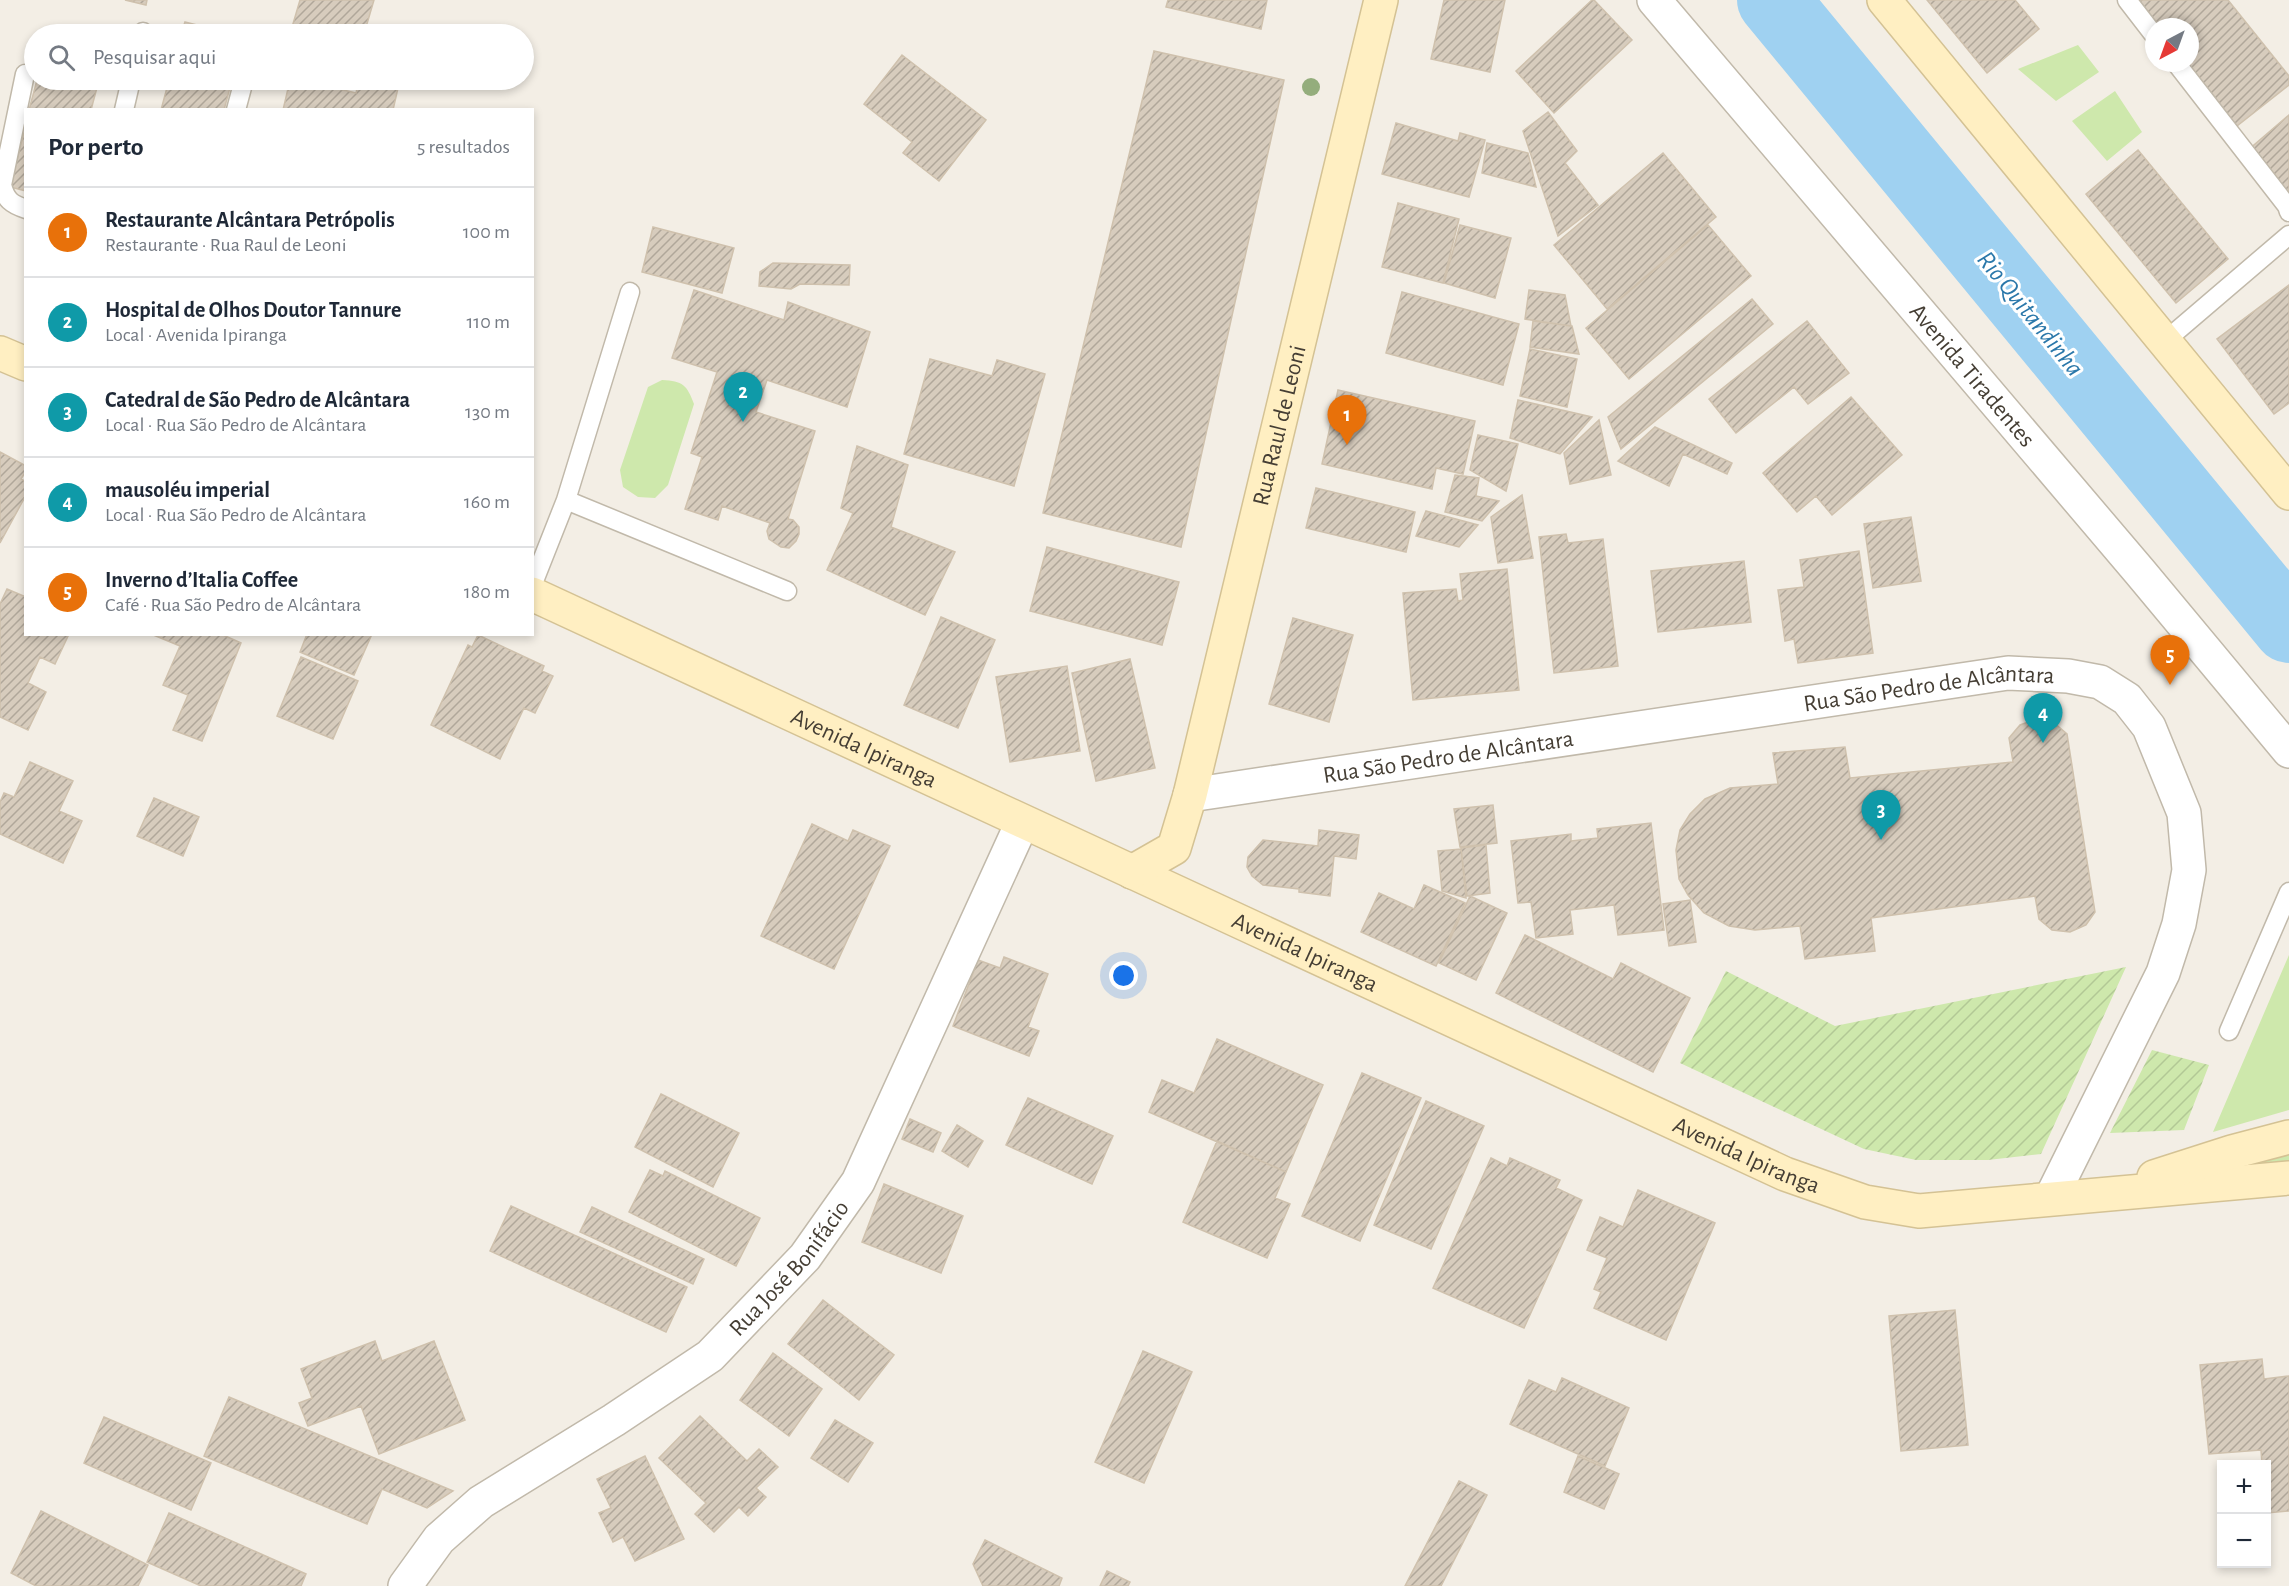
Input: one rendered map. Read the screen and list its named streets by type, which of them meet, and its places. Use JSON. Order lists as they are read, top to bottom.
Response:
{
  "streets": {
    "main road": ["Rua Raul de Leoni", "Avenida Ipiranga"],
    "street": ["Avenida Tiradentes", "Rua São Pedro de Alcântara", "Rua José Bonifácio"]
  },
  "crossings": [
    ["Rua Raul de Leoni", "Rua São Pedro de Alcântara"],
    ["Rua São Pedro de Alcântara", "Avenida Ipiranga"],
    ["Avenida Ipiranga", "Rua José Bonifácio"]
  ],
  "water": ["Rio Quitandinha"],
  "north": "bottom left",
  "page": {
    "search": "Pesquisar aqui",
    "heading": ["Por perto", "5 resultados"],
    "list": [
      {
        "mark": "1",
        "name": "Restaurante Alcântara Petrópolis",
        "note": "Restaurante · Rua Raul de Leoni",
        "value": "100 m"
      },
      {
        "mark": "2",
        "name": "Hospital de Olhos Doutor Tannure",
        "note": "Local · Avenida Ipiranga",
        "value": "110 m"
      },
      {
        "mark": "3",
        "name": "Catedral de São Pedro de Alcântara",
        "note": "Local · Rua São Pedro de Alcântara",
        "value": "130 m"
      },
      {
        "mark": "4",
        "name": "mausoléu imperial",
        "note": "Local · Rua São Pedro de Alcântara",
        "value": "160 m"
      },
      {
        "mark": "5",
        "name": "Inverno d’Italia Coffee",
        "note": "Café · Rua São Pedro de Alcântara",
        "value": "180 m"
      }
    ],
    "pins": [
      "2",
      "1",
      "5",
      "4",
      "3"
    ],
    "map_buttons": ["+", "−"]
  }
}
